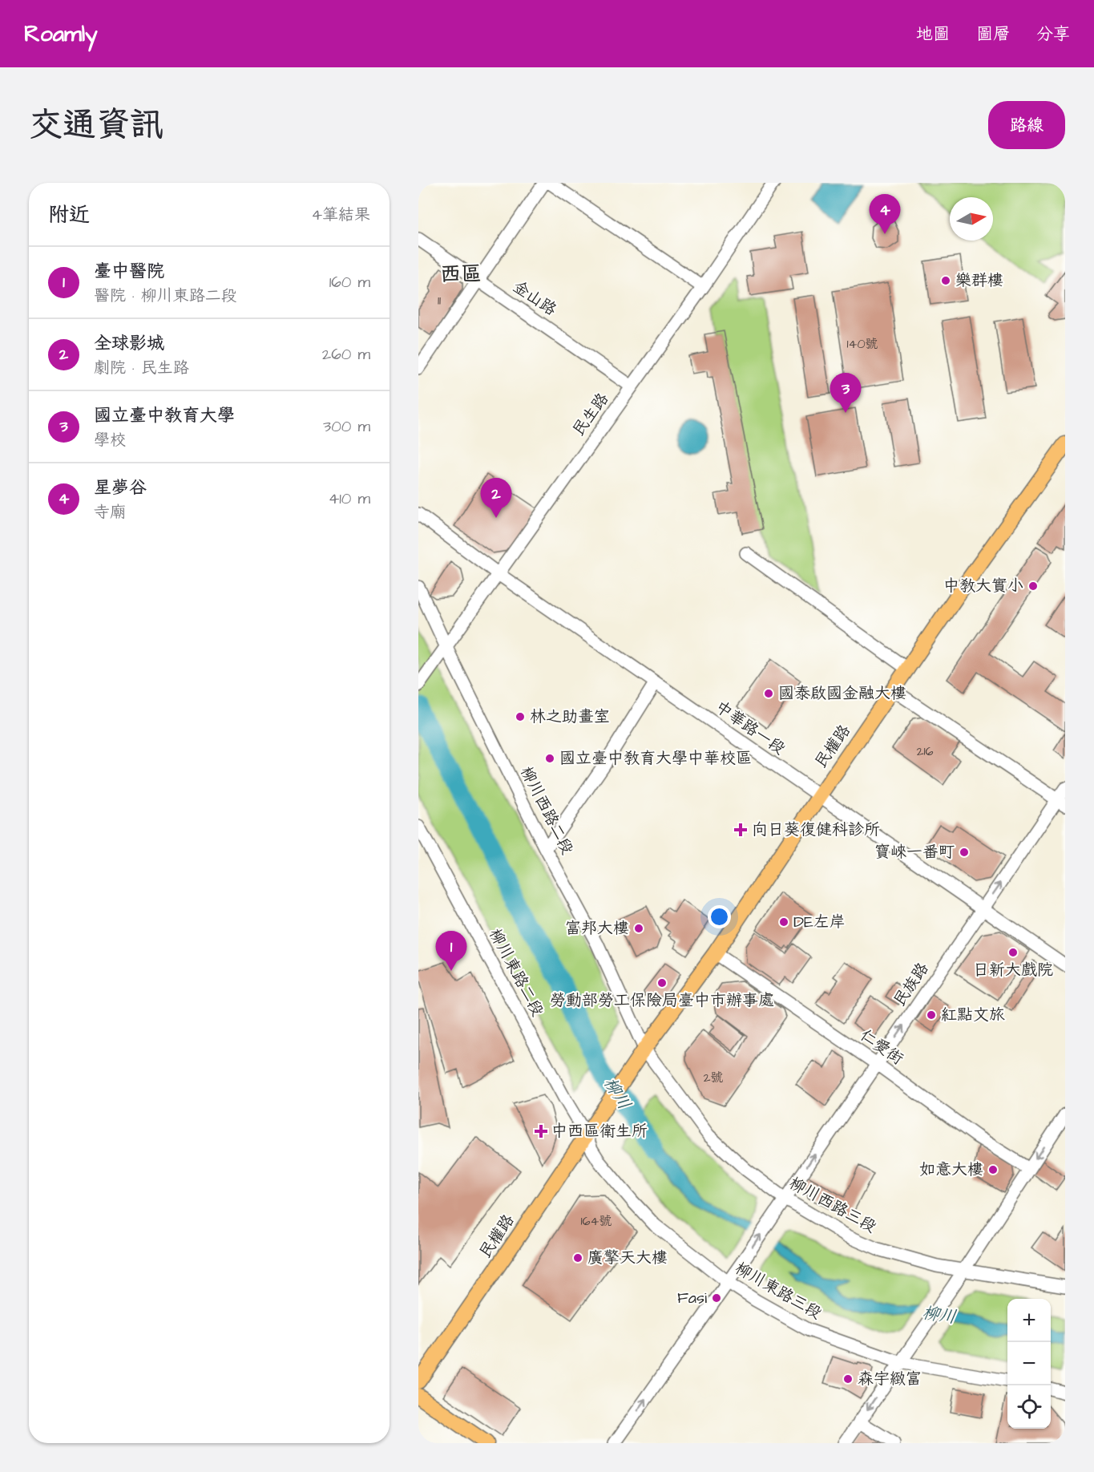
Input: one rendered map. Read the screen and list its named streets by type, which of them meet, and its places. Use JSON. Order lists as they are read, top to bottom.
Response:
{
  "streets": {
    "main road": ["民權路"],
    "street": [
      "金山路",
      "民生路",
      "中華路一段",
      "柳川西路二段",
      "柳川東路二段",
      "民族路",
      "仁愛街",
      "柳川西路三段",
      "柳川東路三段"
    ]
  },
  "crossings": [
    ["金山路", "民生路"],
    ["民生路", "中華路一段"],
    ["民生路", "柳川西路二段"],
    ["中華路一段", "民權路"],
    ["中華路一段", "民族路"],
    ["民權路", "柳川西路二段"],
    ["民權路", "柳川東路二段"],
    ["民權路", "仁愛街"],
    ["民權路", "柳川西路三段"],
    ["民權路", "柳川東路三段"],
    ["柳川西路二段", "柳川西路三段"],
    ["柳川東路二段", "柳川東路三段"],
    ["民族路", "仁愛街"],
    ["民族路", "柳川西路三段"],
    ["民族路", "柳川東路三段"]
  ],
  "one_way": ["民族路"],
  "districts": ["西區"],
  "water": ["柳川"],
  "places": {
    "other": [
      "樂群樓",
      "中教大實小",
      "國泰啟國金融大樓",
      "林之助畫室",
      "國立臺中教育大學中華校區",
      "寶崍一番町",
      "DE左岸",
      "富邦大樓",
      "日新大戲院",
      "勞動部勞工保險局臺中市辦事處",
      "紅點文旅",
      "如意大樓",
      "廣擎天大樓",
      "Fasi",
      "森宇緻富"
    ],
    "health": ["向日葵復健科診所", "中西區衛生所"]
  },
  "house_numbers": [
    "11",
    "140號",
    "216",
    "2號",
    "164號"
  ],
  "north": "right",
  "page": {
    "header": "Roamly",
    "nav": ["地圖", "圖層", "分享"],
    "title": "交通資訊",
    "buttons": "路線",
    "heading": ["附近", "4筆結果"],
    "pins": [
      "4",
      "3",
      "2",
      "1"
    ],
    "list": [
      {
        "mark": "1",
        "name": "臺中醫院",
        "note": "醫院 · 柳川東路二段",
        "value": "160 m"
      },
      {
        "mark": "2",
        "name": "全球影城",
        "note": "劇院 · 民生路",
        "value": "260 m"
      },
      {
        "mark": "3",
        "name": "國立臺中教育大學",
        "note": "學校",
        "value": "300 m"
      },
      {
        "mark": "4",
        "name": "星夢谷",
        "note": "寺廟",
        "value": "410 m"
      }
    ],
    "map_buttons": ["+", "−"]
  }
}
